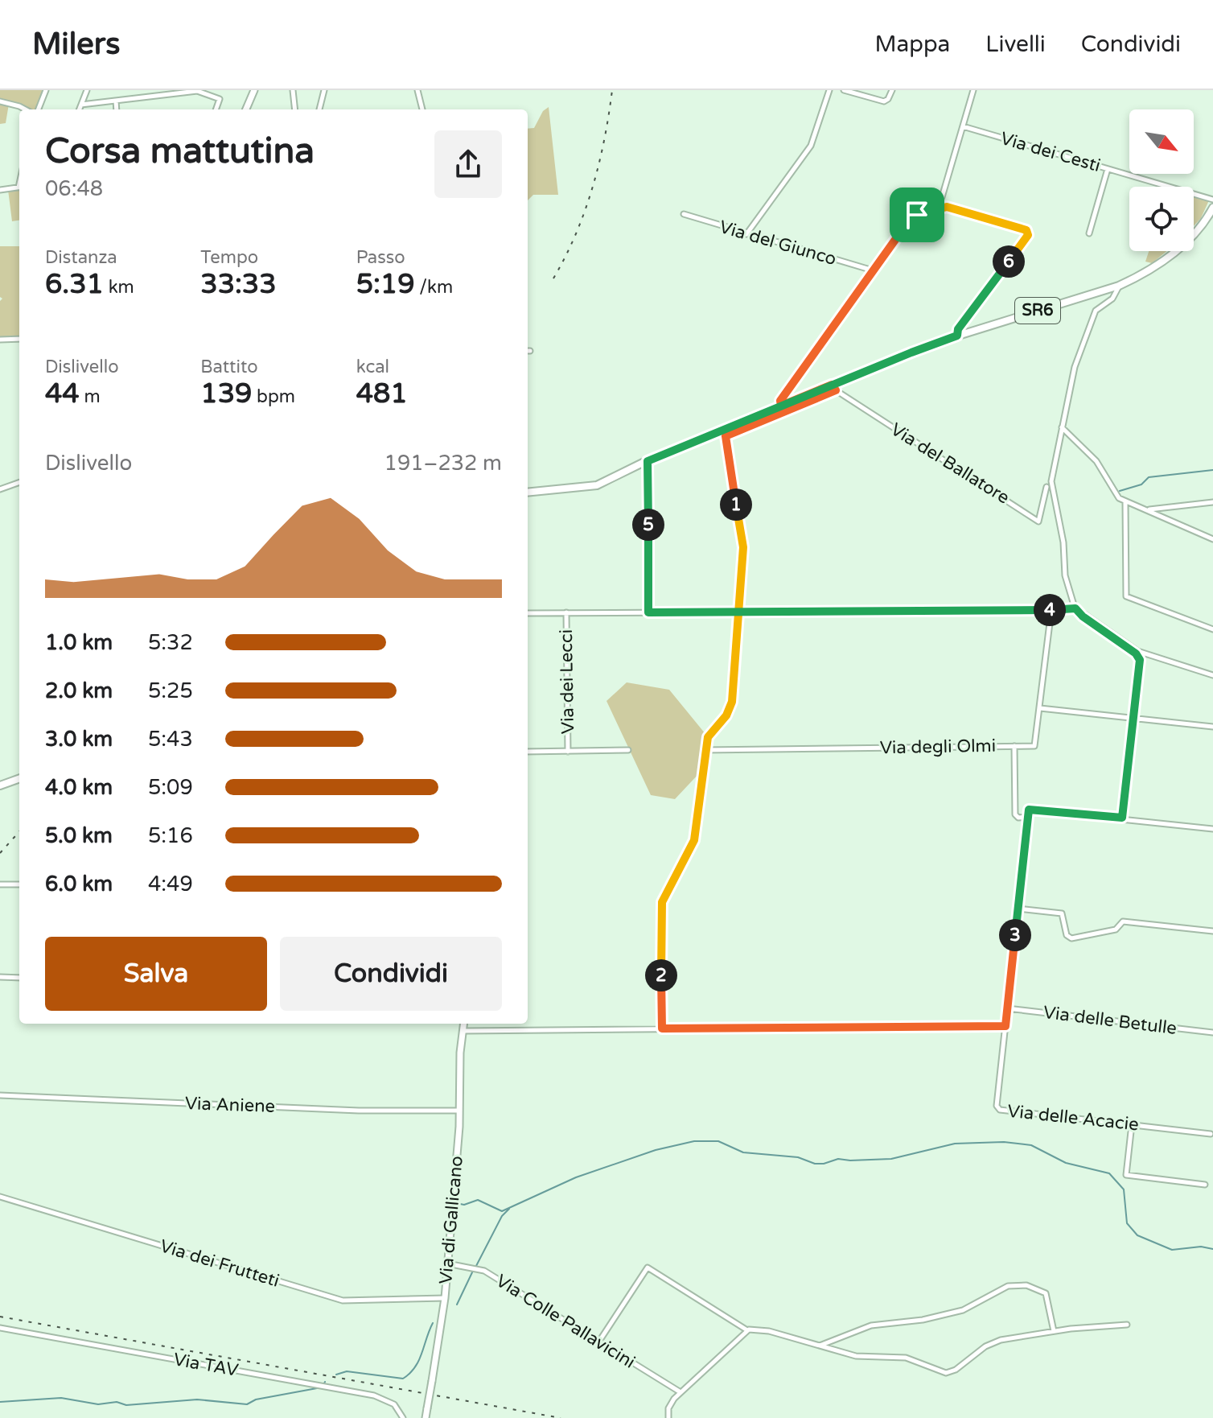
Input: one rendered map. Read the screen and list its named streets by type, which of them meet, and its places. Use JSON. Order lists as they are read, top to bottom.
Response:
{
  "streets": {
    "main road": ["SR6"],
    "street": [
      "Via dei Cesti",
      "Via del Giunco",
      "Via del Ballatore",
      "Via dei Lecci",
      "Via degli Olmi",
      "Via delle Betulle",
      "Via Aniene",
      "Via delle Acacie",
      "Via di Gallicano",
      "Via dei Frutteti",
      "Via Colle Pallavicini",
      "Via TAV"
    ]
  },
  "crossings": [
    ["SR6", "Via del Ballatore"],
    ["Via delle Betulle", "Via delle Acacie"],
    ["Via Aniene", "Via di Gallicano"],
    ["Via di Gallicano", "Via dei Frutteti"],
    ["Via di Gallicano", "Via Colle Pallavicini"]
  ],
  "north": "bottom right",
  "page": {
    "header": "Milers",
    "nav": ["Mappa", "Livelli", "Condividi"],
    "heading": ["Corsa mattutina", "06:48"],
    "stats": [
      ["Distanza", "6.31 km"],
      ["Tempo", "33:33"],
      ["Passo", "5:19 /km"],
      ["Dislivello", "44 m"],
      ["Battito", "139 bpm"],
      ["kcal", "481"]
    ],
    "pins": [
      "6",
      "1",
      "5",
      "4",
      "3",
      "2"
    ],
    "chart": ["Dislivello", "191–232 m"],
    "list": [
      {
        "name": "1.0 km",
        "note": "5:32"
      },
      {
        "name": "2.0 km",
        "note": "5:25"
      },
      {
        "name": "3.0 km",
        "note": "5:43"
      },
      {
        "name": "4.0 km",
        "note": "5:09"
      },
      {
        "name": "5.0 km",
        "note": "5:16"
      },
      {
        "name": "6.0 km",
        "note": "4:49"
      }
    ],
    "buttons": ["Salva", "Condividi"]
  }
}
